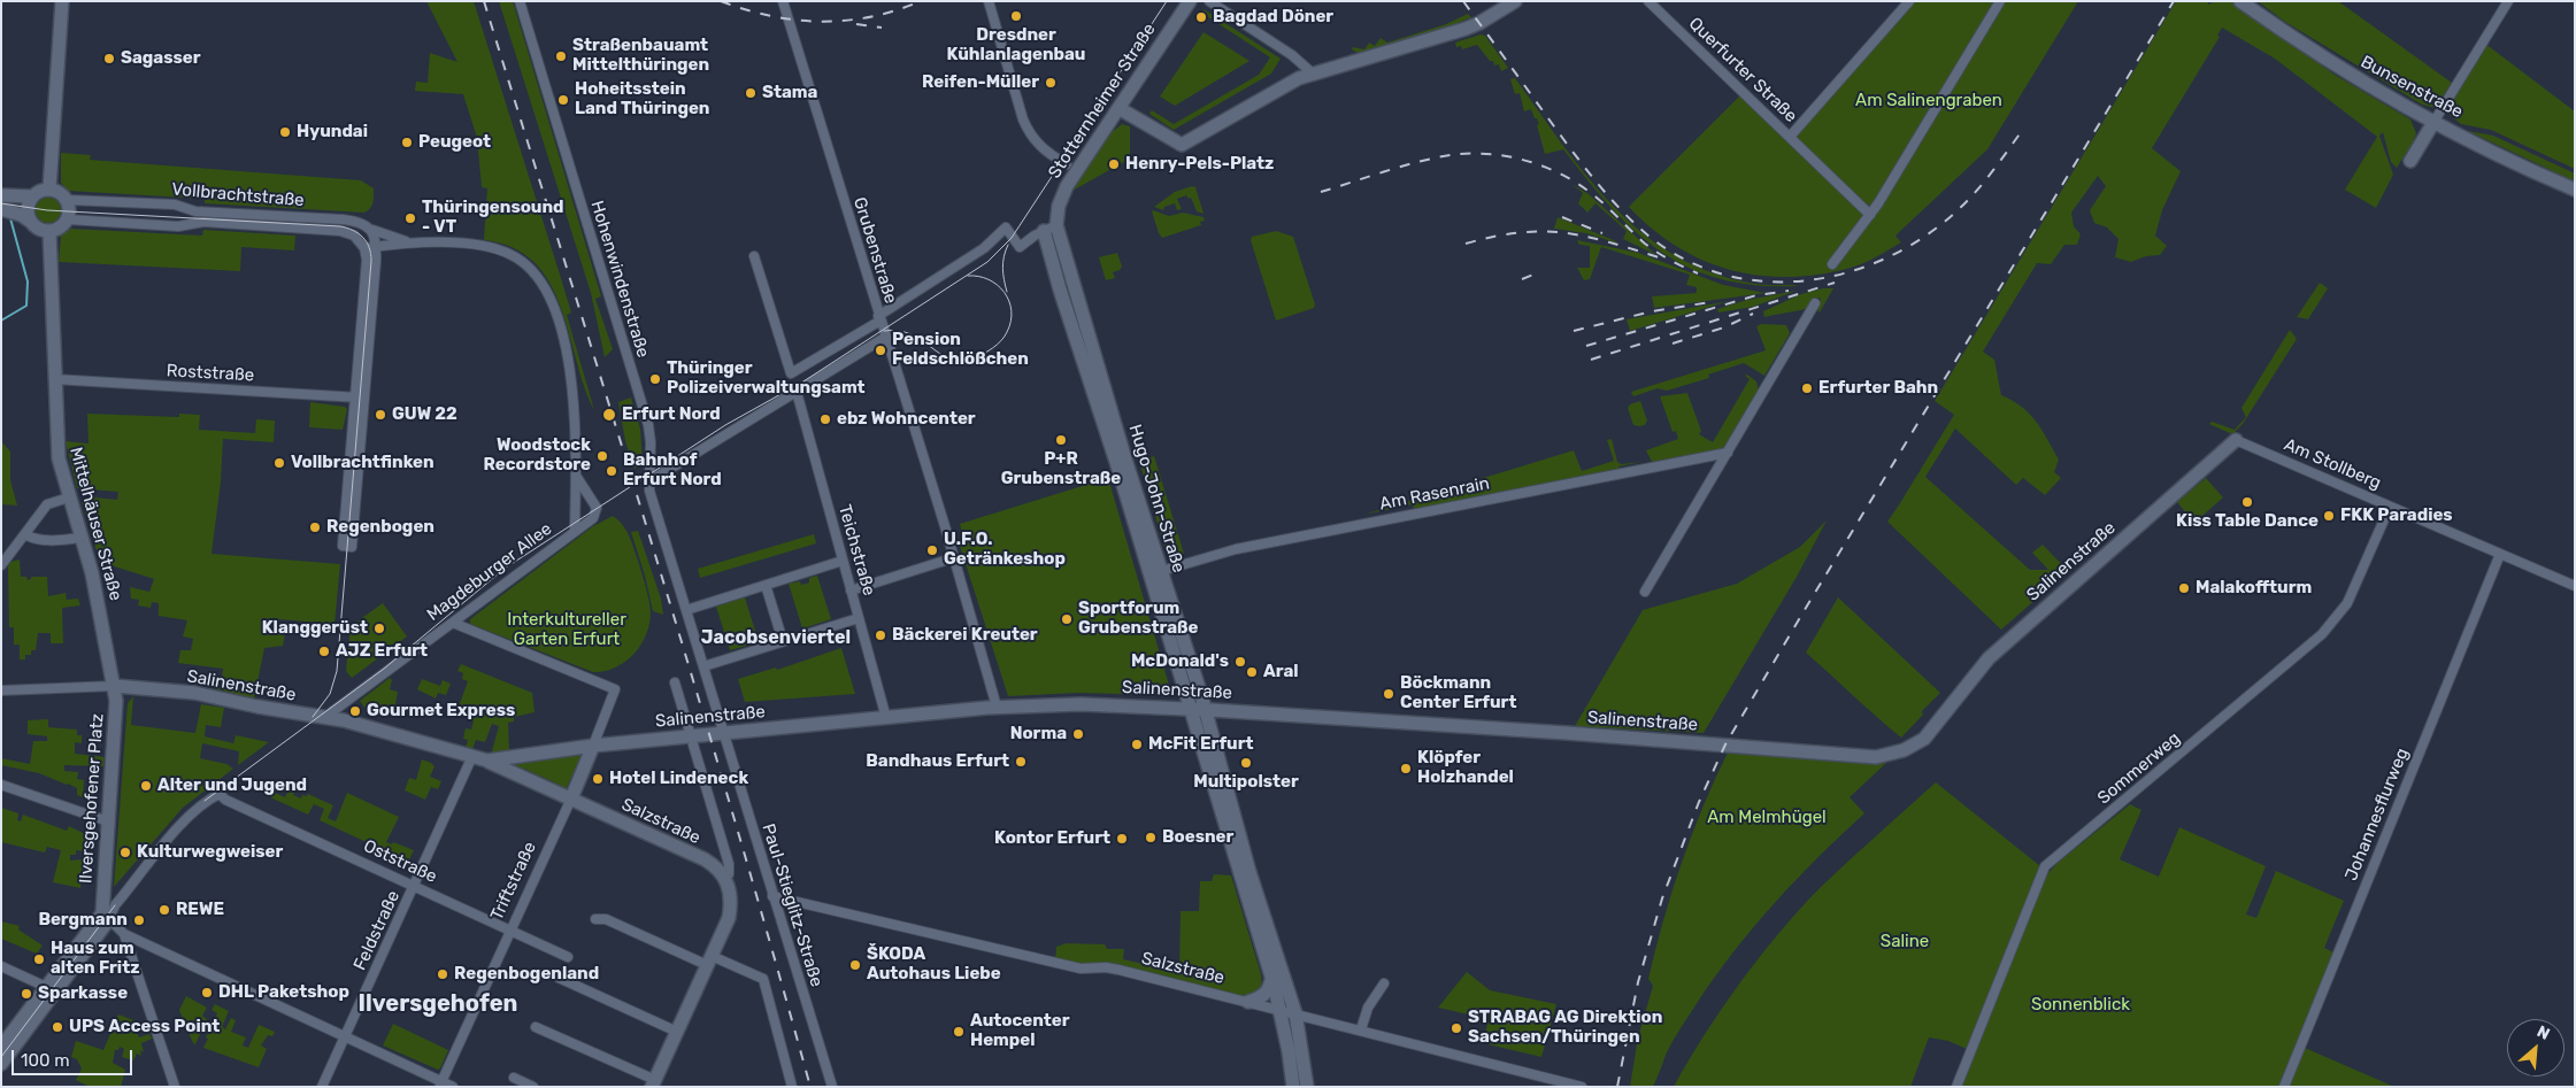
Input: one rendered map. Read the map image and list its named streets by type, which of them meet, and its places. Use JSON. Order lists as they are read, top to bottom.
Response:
{
  "streets": {
    "main road": [
      "Bunsenstraße",
      "Stotternheimer Straße",
      "Hugo-John-Straße",
      "Mittelhäuser Straße",
      "Salinenstraße",
      "Ilversgehofener Platz",
      "Salzstraße",
      "Triftstraße"
    ],
    "street": [
      "Querfurter Straße",
      "Vollbrachtstraße",
      "Grubenstraße",
      "Hohenwindenstraße",
      "Roststraße",
      "Am Stollberg",
      "Am Rasenrain",
      "Teichstraße",
      "Magdeburger Allee",
      "Sommerweg",
      "Johannesflurweg",
      "Oststraße",
      "Paul-Stieglitz-Straße",
      "Feldstraße"
    ]
  },
  "crossings": [
    ["Stotternheimer Straße", "Hugo-John-Straße"],
    ["Vollbrachtstraße", "Mittelhäuser Straße"],
    ["Grubenstraße", "Salinenstraße"],
    ["Hohenwindenstraße", "Salinenstraße"],
    ["Hohenwindenstraße", "Paul-Stieglitz-Straße"],
    ["Roststraße", "Mittelhäuser Straße"],
    ["Am Stollberg", "Salinenstraße"],
    ["Am Stollberg", "Sommerweg"],
    ["Am Stollberg", "Johannesflurweg"],
    ["Am Rasenrain", "Hugo-John-Straße"],
    ["Hugo-John-Straße", "Salinenstraße"],
    ["Hugo-John-Straße", "Salzstraße"],
    ["Mittelhäuser Straße", "Salinenstraße"],
    ["Mittelhäuser Straße", "Ilversgehofener Platz"],
    ["Teichstraße", "Salinenstraße"],
    ["Salinenstraße", "Magdeburger Allee"],
    ["Salinenstraße", "Ilversgehofener Platz"],
    ["Salinenstraße", "Salzstraße"],
    ["Salinenstraße", "Triftstraße"],
    ["Salinenstraße", "Paul-Stieglitz-Straße"],
    ["Salinenstraße", "Feldstraße"],
    ["Magdeburger Allee", "Triftstraße"],
    ["Ilversgehofener Platz", "Oststraße"],
    ["Salzstraße", "Triftstraße"],
    ["Salzstraße", "Paul-Stieglitz-Straße"],
    ["Oststraße", "Triftstraße"],
    ["Oststraße", "Feldstraße"]
  ],
  "districts": ["Jacobsenviertel", "Ilversgehofen"],
  "parks": [
    "Am Salinengraben",
    "Interkultureller Garten Erfurt",
    "Am Melmhügel",
    "Saline",
    "Sonnenblick"
  ],
  "places": [
    "Dresdner Kühlanlagenbau",
    "Bagdad Döner",
    "Straßenbauamt Mittelthüringen",
    "Sagasser",
    "Reifen-Müller",
    "Stama",
    "Hoheitsstein Land Thüringen",
    "Hyundai",
    "Peugeot",
    "Henry-Pels-Platz",
    "Thüringensound - VT",
    "Pension Feldschlößchen",
    "Thüringer Polizeiverwaltungsamt",
    "Erfurter Bahn",
    "GUW 22",
    "Erfurt Nord",
    "ebz Wohncenter",
    "P+R Grubenstraße",
    "Woodstock Recordstore",
    "Vollbrachtfinken",
    "Bahnhof Erfurt Nord",
    "Kiss Table Dance",
    "FKK Paradies",
    "Regenbogen",
    "U.F.O. Getränkeshop",
    "Malakoffturm",
    "Sportforum Grubenstraße",
    "Klanggerüst",
    "Bäckerei Kreuter",
    "AJZ Erfurt",
    "McDonald's",
    "Aral",
    "Böckmann Center Erfurt",
    "Gourmet Express",
    "Norma",
    "McFit Erfurt",
    "Bandhaus Erfurt",
    "Multipolster",
    "Klöpfer Holzhandel",
    "Hotel Lindeneck",
    "Alter und Jugend",
    "Boesner",
    "Kontor Erfurt",
    "Kulturwegweiser",
    "REWE",
    "Bergmann",
    "Haus zum alten Fritz",
    "ŠKODA Autohaus Liebe",
    "Regenbogenland",
    "DHL Paketshop",
    "Sparkasse",
    "UPS Access Point",
    "STRABAG AG Direktion Sachsen/Thüringen",
    "Autocenter Hempel"
  ],
  "scale_bar": "100 m",
  "north": "top right"
}
